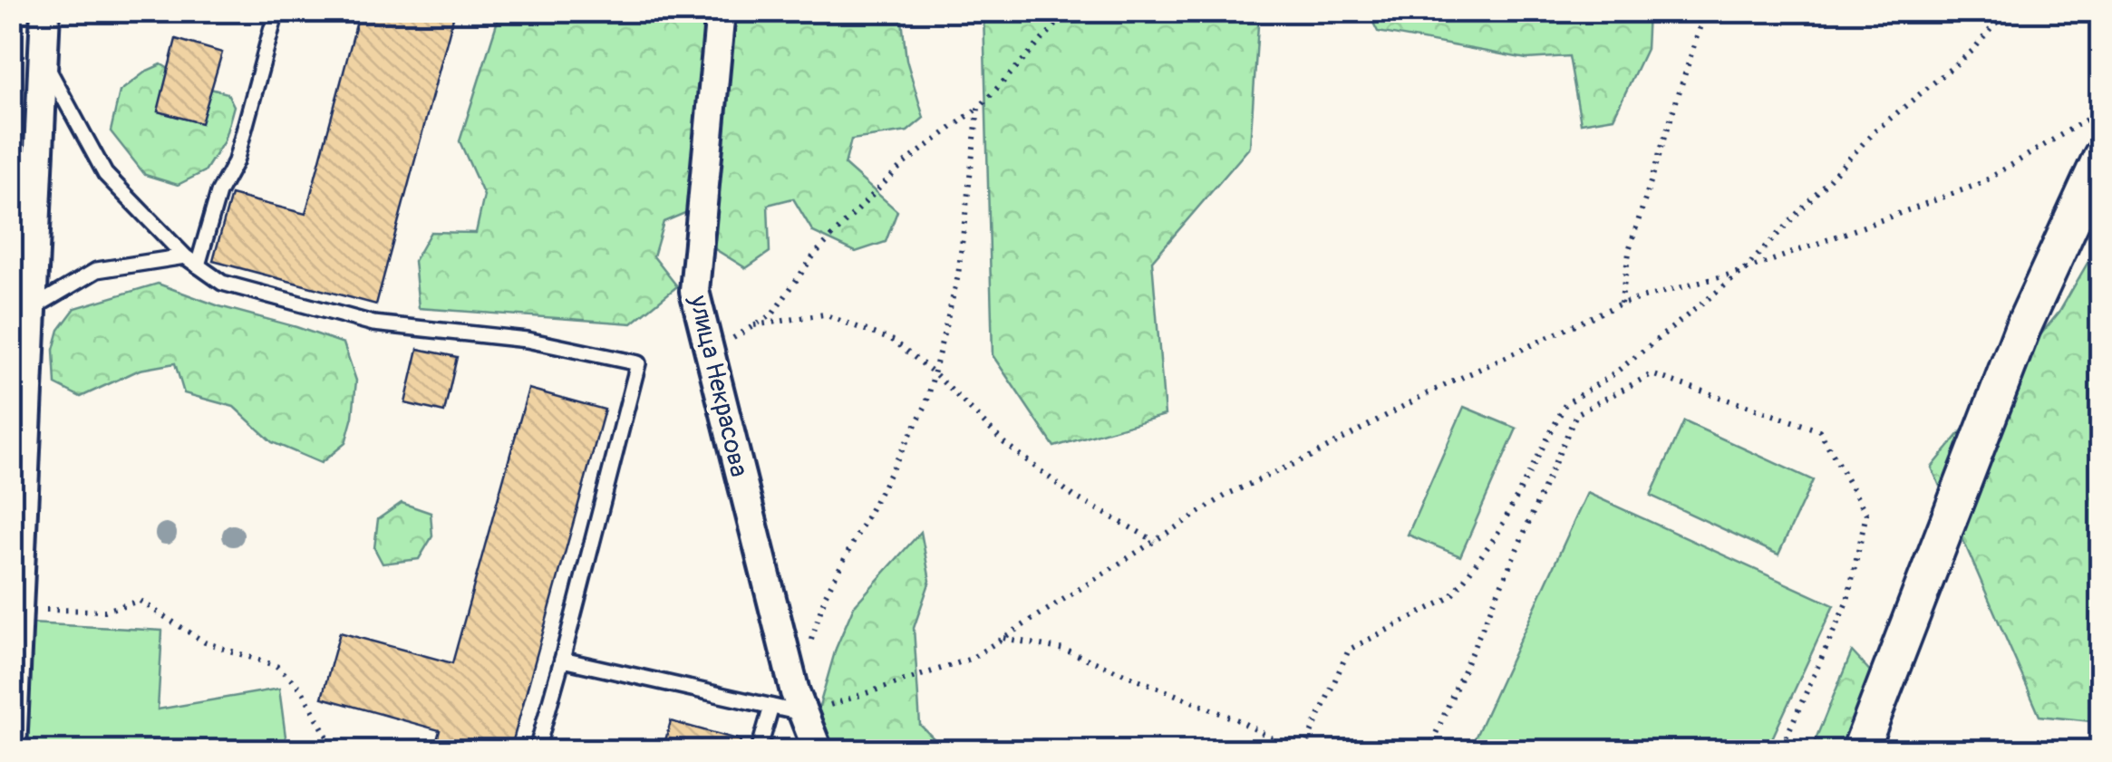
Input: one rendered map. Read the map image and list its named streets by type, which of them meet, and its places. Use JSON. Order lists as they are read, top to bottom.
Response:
{
  "streets": {
    "street": ["улица Некрасова"]
  }
}
